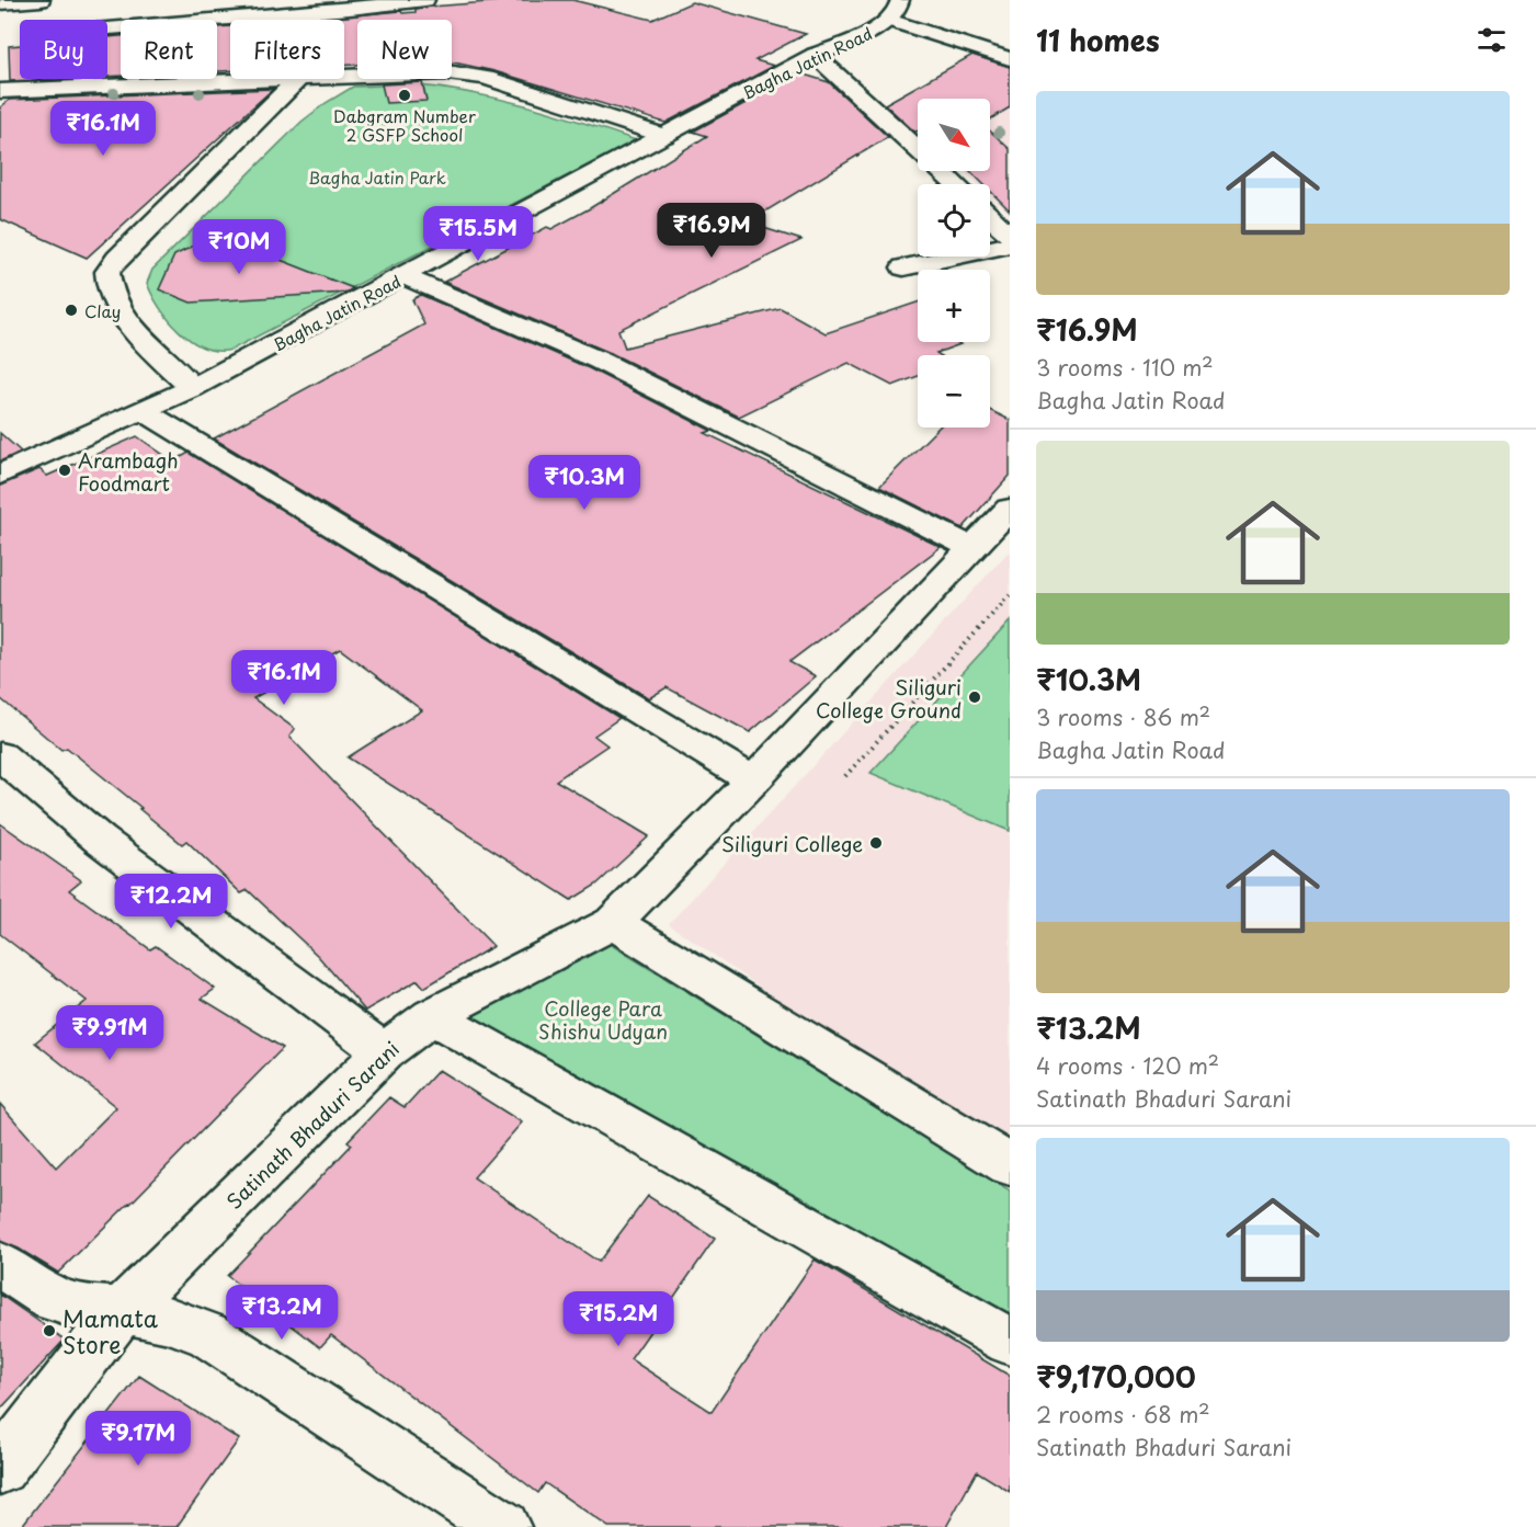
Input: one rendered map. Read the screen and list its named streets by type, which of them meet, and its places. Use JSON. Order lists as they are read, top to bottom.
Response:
{
  "streets": {
    "street": ["Bagha Jatin Road", "Satinath Bhaduri Sarani"]
  },
  "parks": ["Bagha Jatin Park", "College Para Shishu Udyan"],
  "places": [
    "Dabgram Number 2 GSFP School",
    "Clay",
    "Arambagh Foodmart",
    "Siliguri College Ground",
    "Siliguri College",
    "Mamata Store"
  ],
  "north": "bottom right",
  "page": {
    "heading": "11 homes",
    "chip": [
      "Buy",
      "Rent",
      "Filters",
      "New"
    ],
    "list": [
      {
        "name": "₹16.9M",
        "note": "3 rooms · 110 m² · Bagha Jatin Road"
      },
      {
        "name": "₹10.3M",
        "note": "3 rooms · 86 m² · Bagha Jatin Road"
      },
      {
        "name": "₹13.2M",
        "note": "4 rooms · 120 m² · Satinath Bhaduri Sarani"
      },
      {
        "name": "₹9,170,000",
        "note": "2 rooms · 68 m² · Satinath Bhaduri Sarani"
      }
    ],
    "map_buttons": ["+", "−"],
    "price": [
      "₹16.1M",
      "₹16.9M",
      "₹15.5M",
      "₹10M",
      "₹10.3M",
      "₹16.1M",
      "₹12.2M",
      "₹9.91M",
      "₹13.2M",
      "₹15.2M",
      "₹9.17M"
    ]
  }
}
